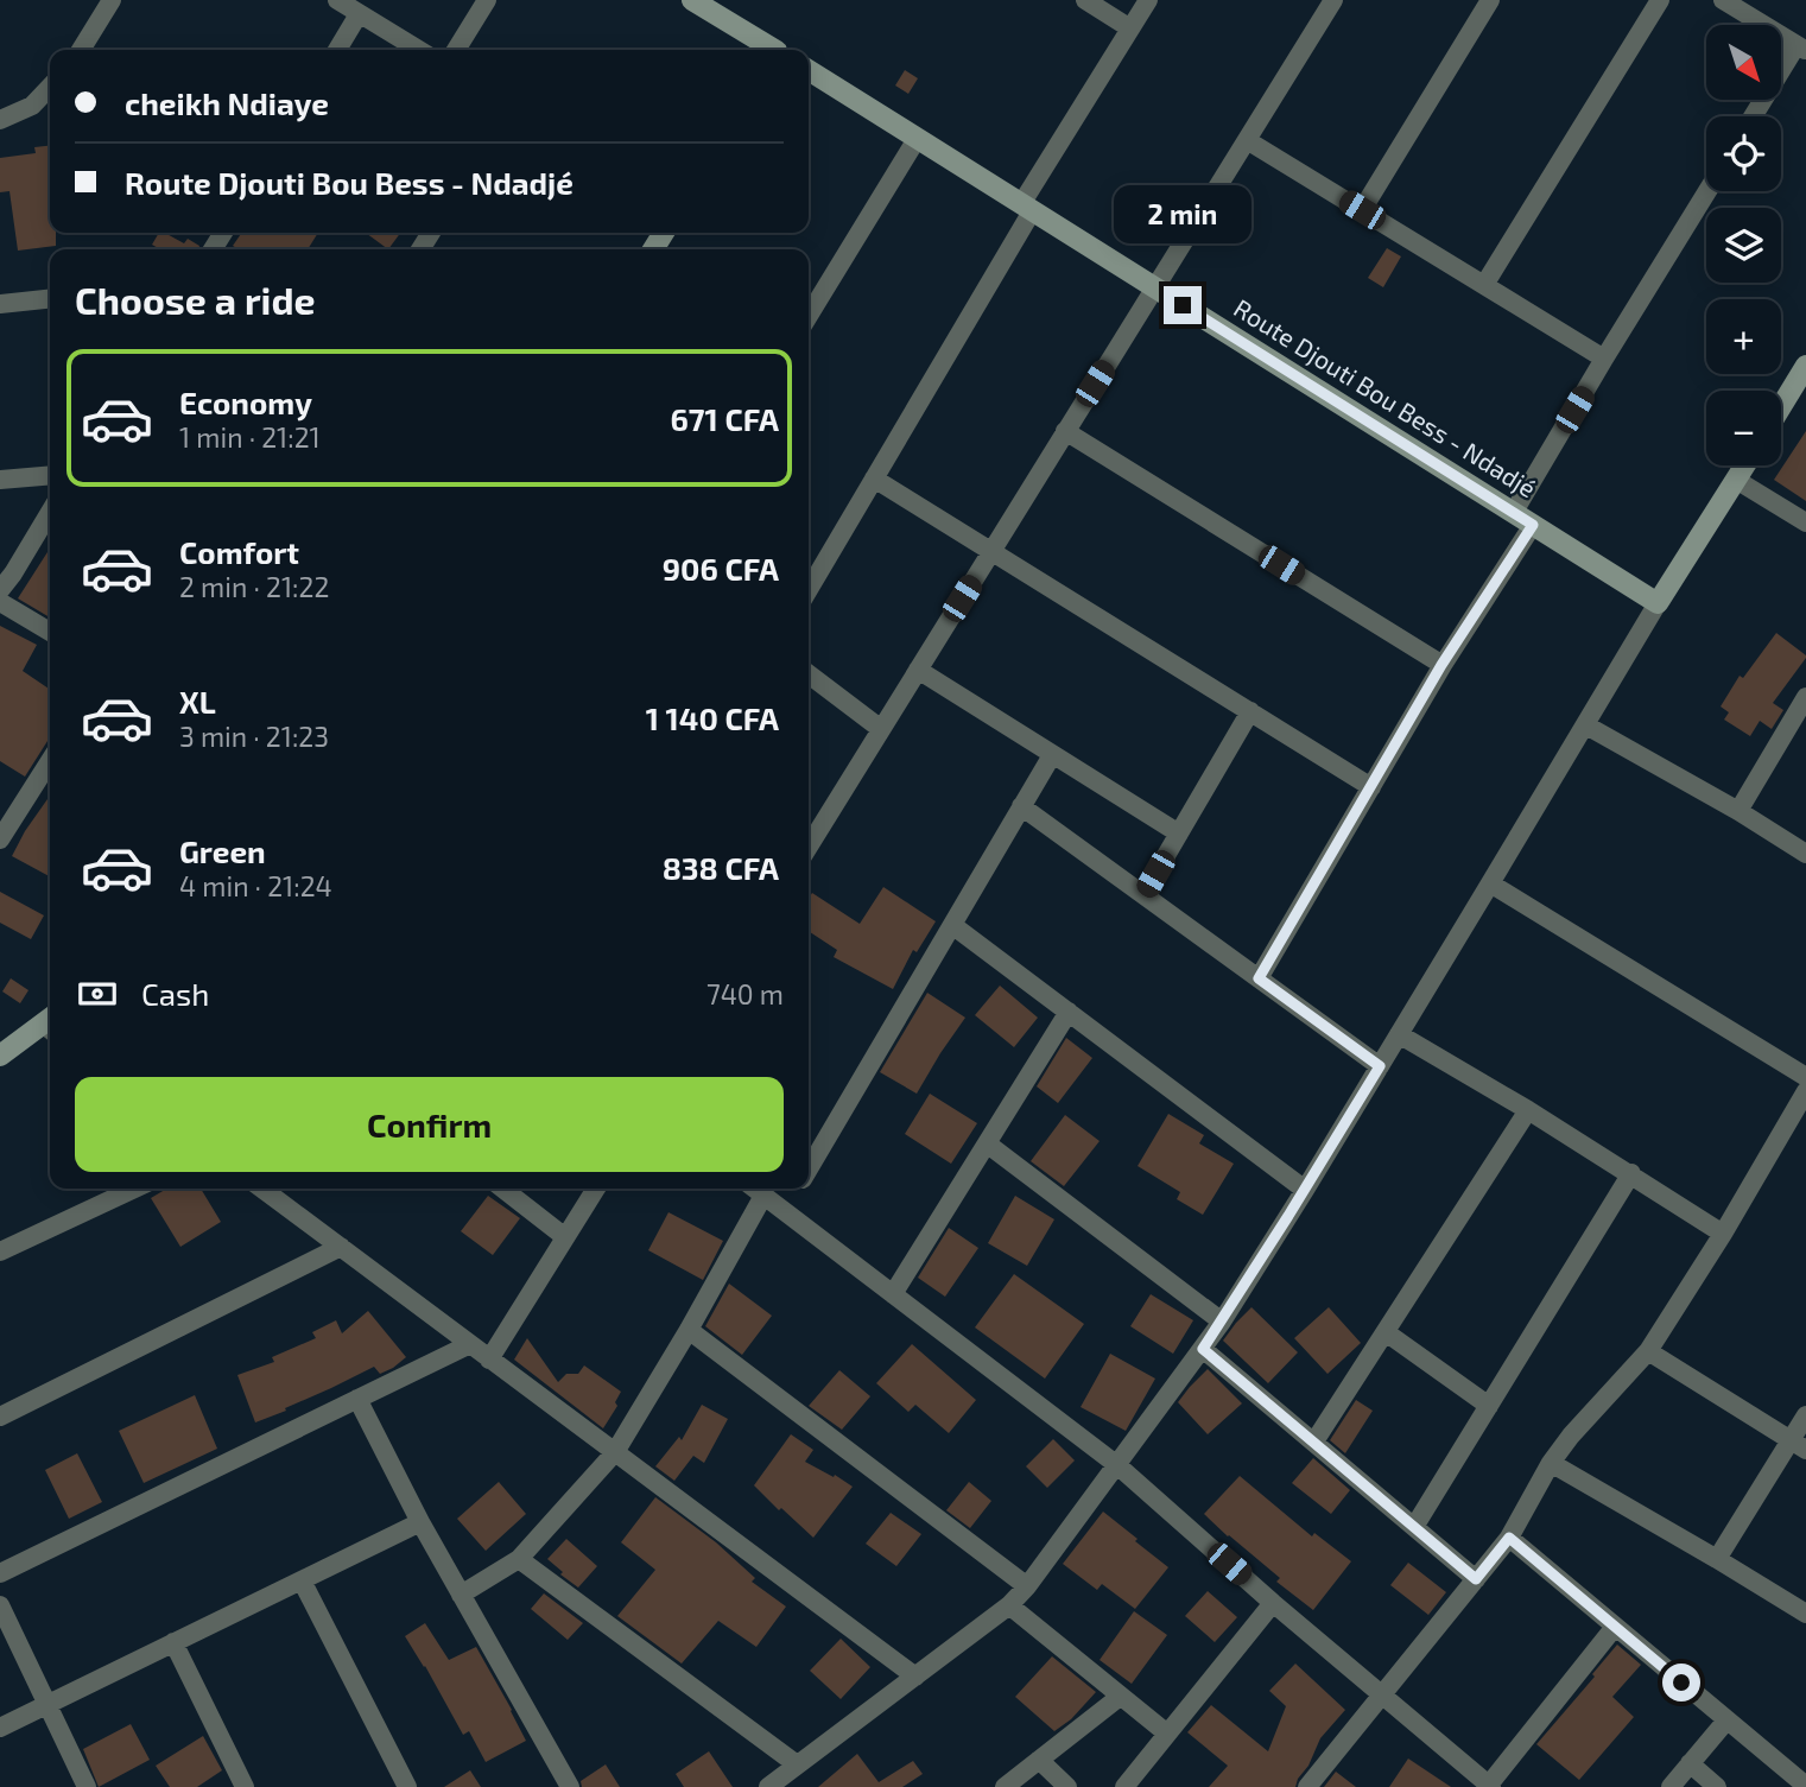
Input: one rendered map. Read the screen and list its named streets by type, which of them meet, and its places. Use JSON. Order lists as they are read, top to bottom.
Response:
{
  "streets": {
    "main road": ["Route Djouti Bou Bess - Ndadjé"]
  },
  "north": "bottom right",
  "page": {
    "map_buttons": ["+", "−"],
    "banner": ["cheikh Ndiaye", "Route Djouti Bou Bess - Ndadjé"],
    "bubble": "2 min",
    "heading": "Choose a ride",
    "list": [
      {
        "name": "Economy",
        "note": "1 min · 21:21",
        "value": "671 CFA"
      },
      {
        "name": "Comfort",
        "note": "2 min · 21:22",
        "value": "906 CFA"
      },
      {
        "name": "XL",
        "note": "3 min · 21:23",
        "value": "1 140 CFA"
      },
      {
        "name": "Green",
        "note": "4 min · 21:24",
        "value": "838 CFA"
      }
    ],
    "pay": ["Cash", "740 m"],
    "buttons": "Confirm"
  }
}
